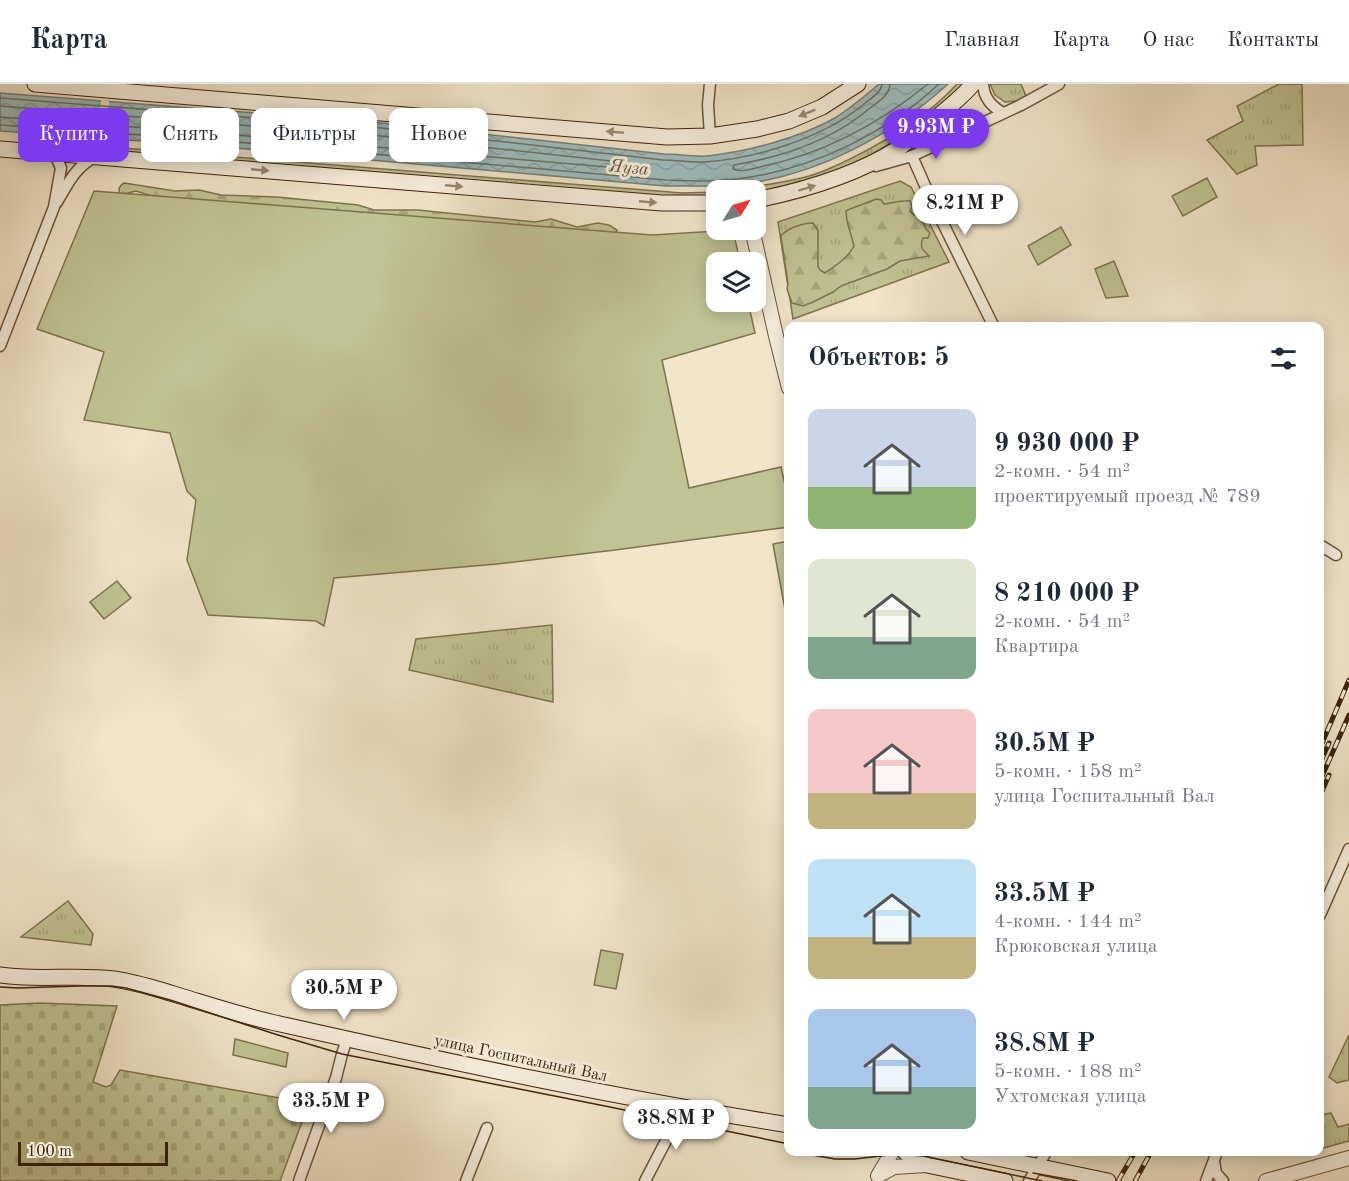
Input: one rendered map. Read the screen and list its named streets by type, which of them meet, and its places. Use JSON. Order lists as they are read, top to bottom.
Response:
{
  "streets": {
    "main road": ["улица Госпитальный Вал"]
  },
  "water": ["Яуза"],
  "scale_bar": "100 m",
  "north": "top right",
  "page": {
    "header": "Карта",
    "nav": [
      "Главная",
      "Карта",
      "О нас",
      "Контакты"
    ],
    "chip": [
      "Купить",
      "Снять",
      "Фильтры",
      "Новое"
    ],
    "price": [
      "9.93M ₽",
      "8.21M ₽",
      "30.5M ₽",
      "33.5M ₽",
      "38.8M ₽"
    ],
    "heading": "Объектов: 5",
    "list": [
      {
        "name": "9 930 000 ₽",
        "note": "2-комн. · 54 m² · проектируемый проезд № 789"
      },
      {
        "name": "8 210 000 ₽",
        "note": "2-комн. · 54 m² · Квартира"
      },
      {
        "name": "30.5M ₽",
        "note": "5-комн. · 158 m² · улица Госпитальный Вал"
      },
      {
        "name": "33.5M ₽",
        "note": "4-комн. · 144 m² · Крюковская улица"
      },
      {
        "name": "38.8M ₽",
        "note": "5-комн. · 188 m² · Ухтомская улица"
      }
    ],
    "scale": "100 m"
  }
}
